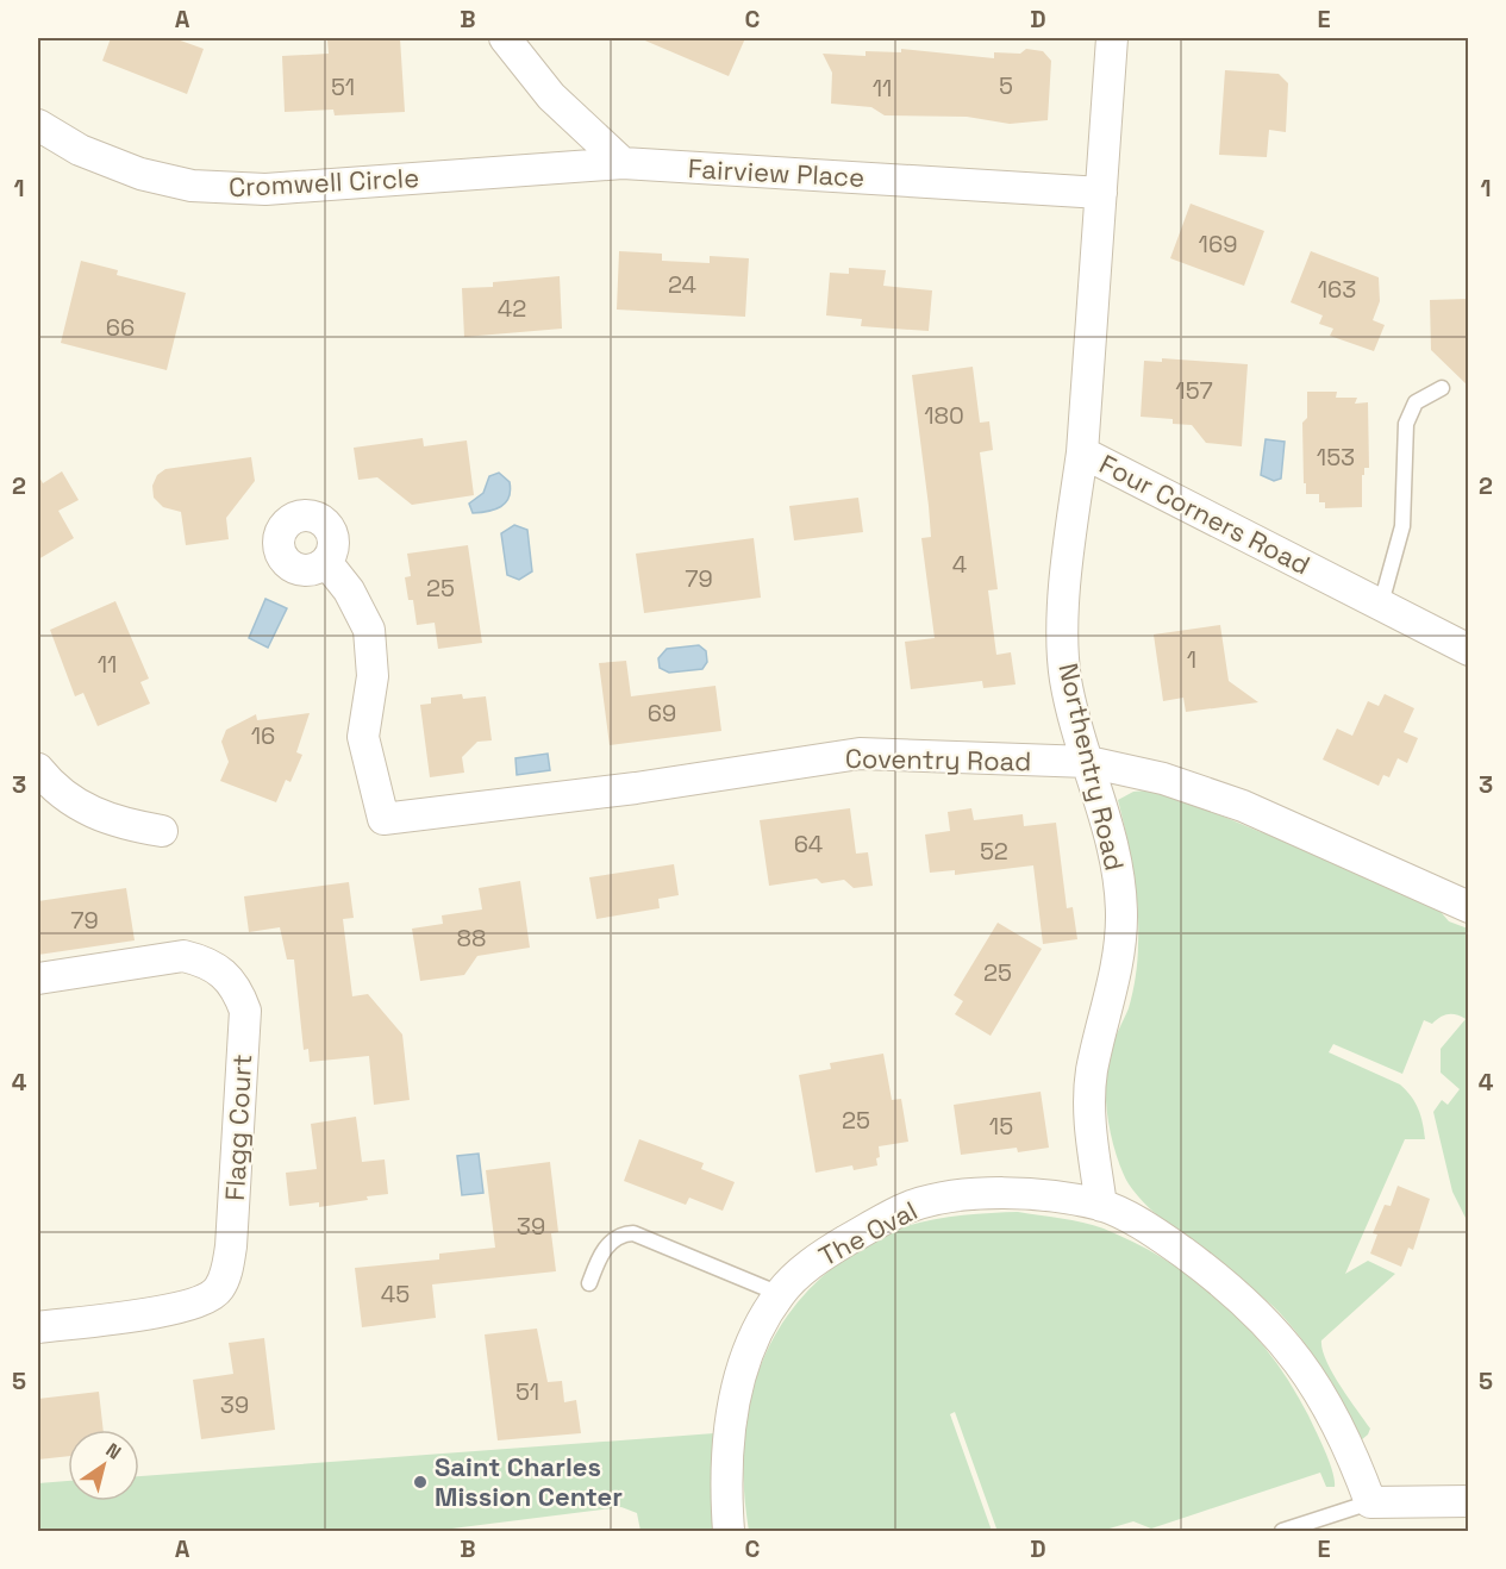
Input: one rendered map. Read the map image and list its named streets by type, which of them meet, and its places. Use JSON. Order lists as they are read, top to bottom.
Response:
{
  "streets": {
    "street": [
      "Fairview Place",
      "Cromwell Circle",
      "Four Corners Road",
      "Coventry Road",
      "Northentry Road",
      "Flagg Court",
      "The Oval"
    ]
  },
  "crossings": [
    ["Fairview Place", "Cromwell Circle"],
    ["Fairview Place", "Four Corners Road"],
    ["Four Corners Road", "Northentry Road"],
    ["Coventry Road", "Northentry Road"],
    ["Northentry Road", "The Oval"]
  ],
  "places": ["Saint Charles Mission Center"],
  "house_numbers": [
    "5",
    "51",
    "11",
    "169",
    "24",
    "163",
    "42",
    "66",
    "157",
    "180",
    "153",
    "4",
    "79",
    "25",
    "1",
    "11",
    "69",
    "16",
    "64",
    "52",
    "79",
    "88",
    "25",
    "25",
    "15",
    "39",
    "45",
    "51",
    "39"
  ],
  "north": "top right",
  "grid": {
    "columns": [
      "A",
      "B",
      "C",
      "D",
      "E"
    ],
    "rows": [
      "1",
      "2",
      "3",
      "4",
      "5"
    ]
  }
}
